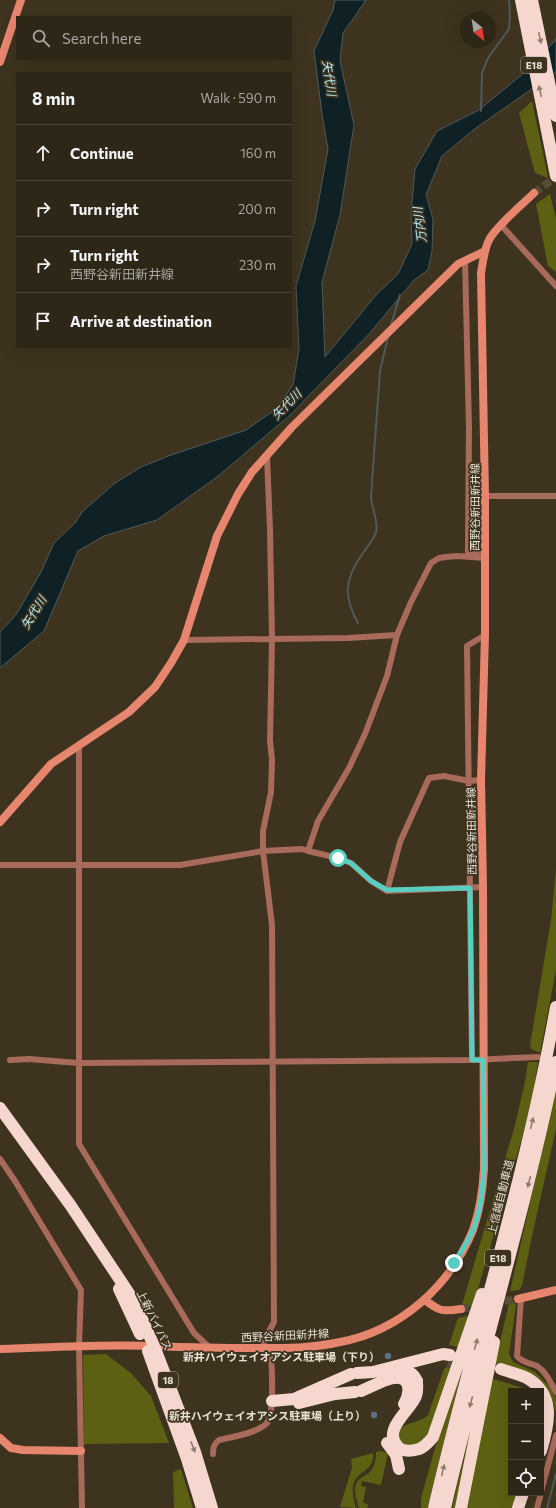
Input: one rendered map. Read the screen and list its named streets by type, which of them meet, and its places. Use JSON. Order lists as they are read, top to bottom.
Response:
{
  "streets": {
    "highway": [
      "E18",
      "上信越自動車道",
      "上新バイパス",
      "18"
    ],
    "main road": ["西野谷新田新井線"]
  },
  "crossings": [
    ["西野谷新田新井線", "上新バイパス"]
  ],
  "water": ["矢代川", "万内川"],
  "places": ["新井ハイウェイオアシス駐車場（下り）", "新井ハイウェイオアシス駐車場（上り）"],
  "north": "bottom right",
  "page": {
    "search": "Search here",
    "heading": ["8 min", "Walk · 590 m"],
    "list": [
      ["Continue", "160 m"],
      ["Turn right", "200 m"],
      ["Turn right", "西野谷新田新井線", "230 m"],
      "Arrive at destination"
    ],
    "map_buttons": ["+", "−"]
  }
}
